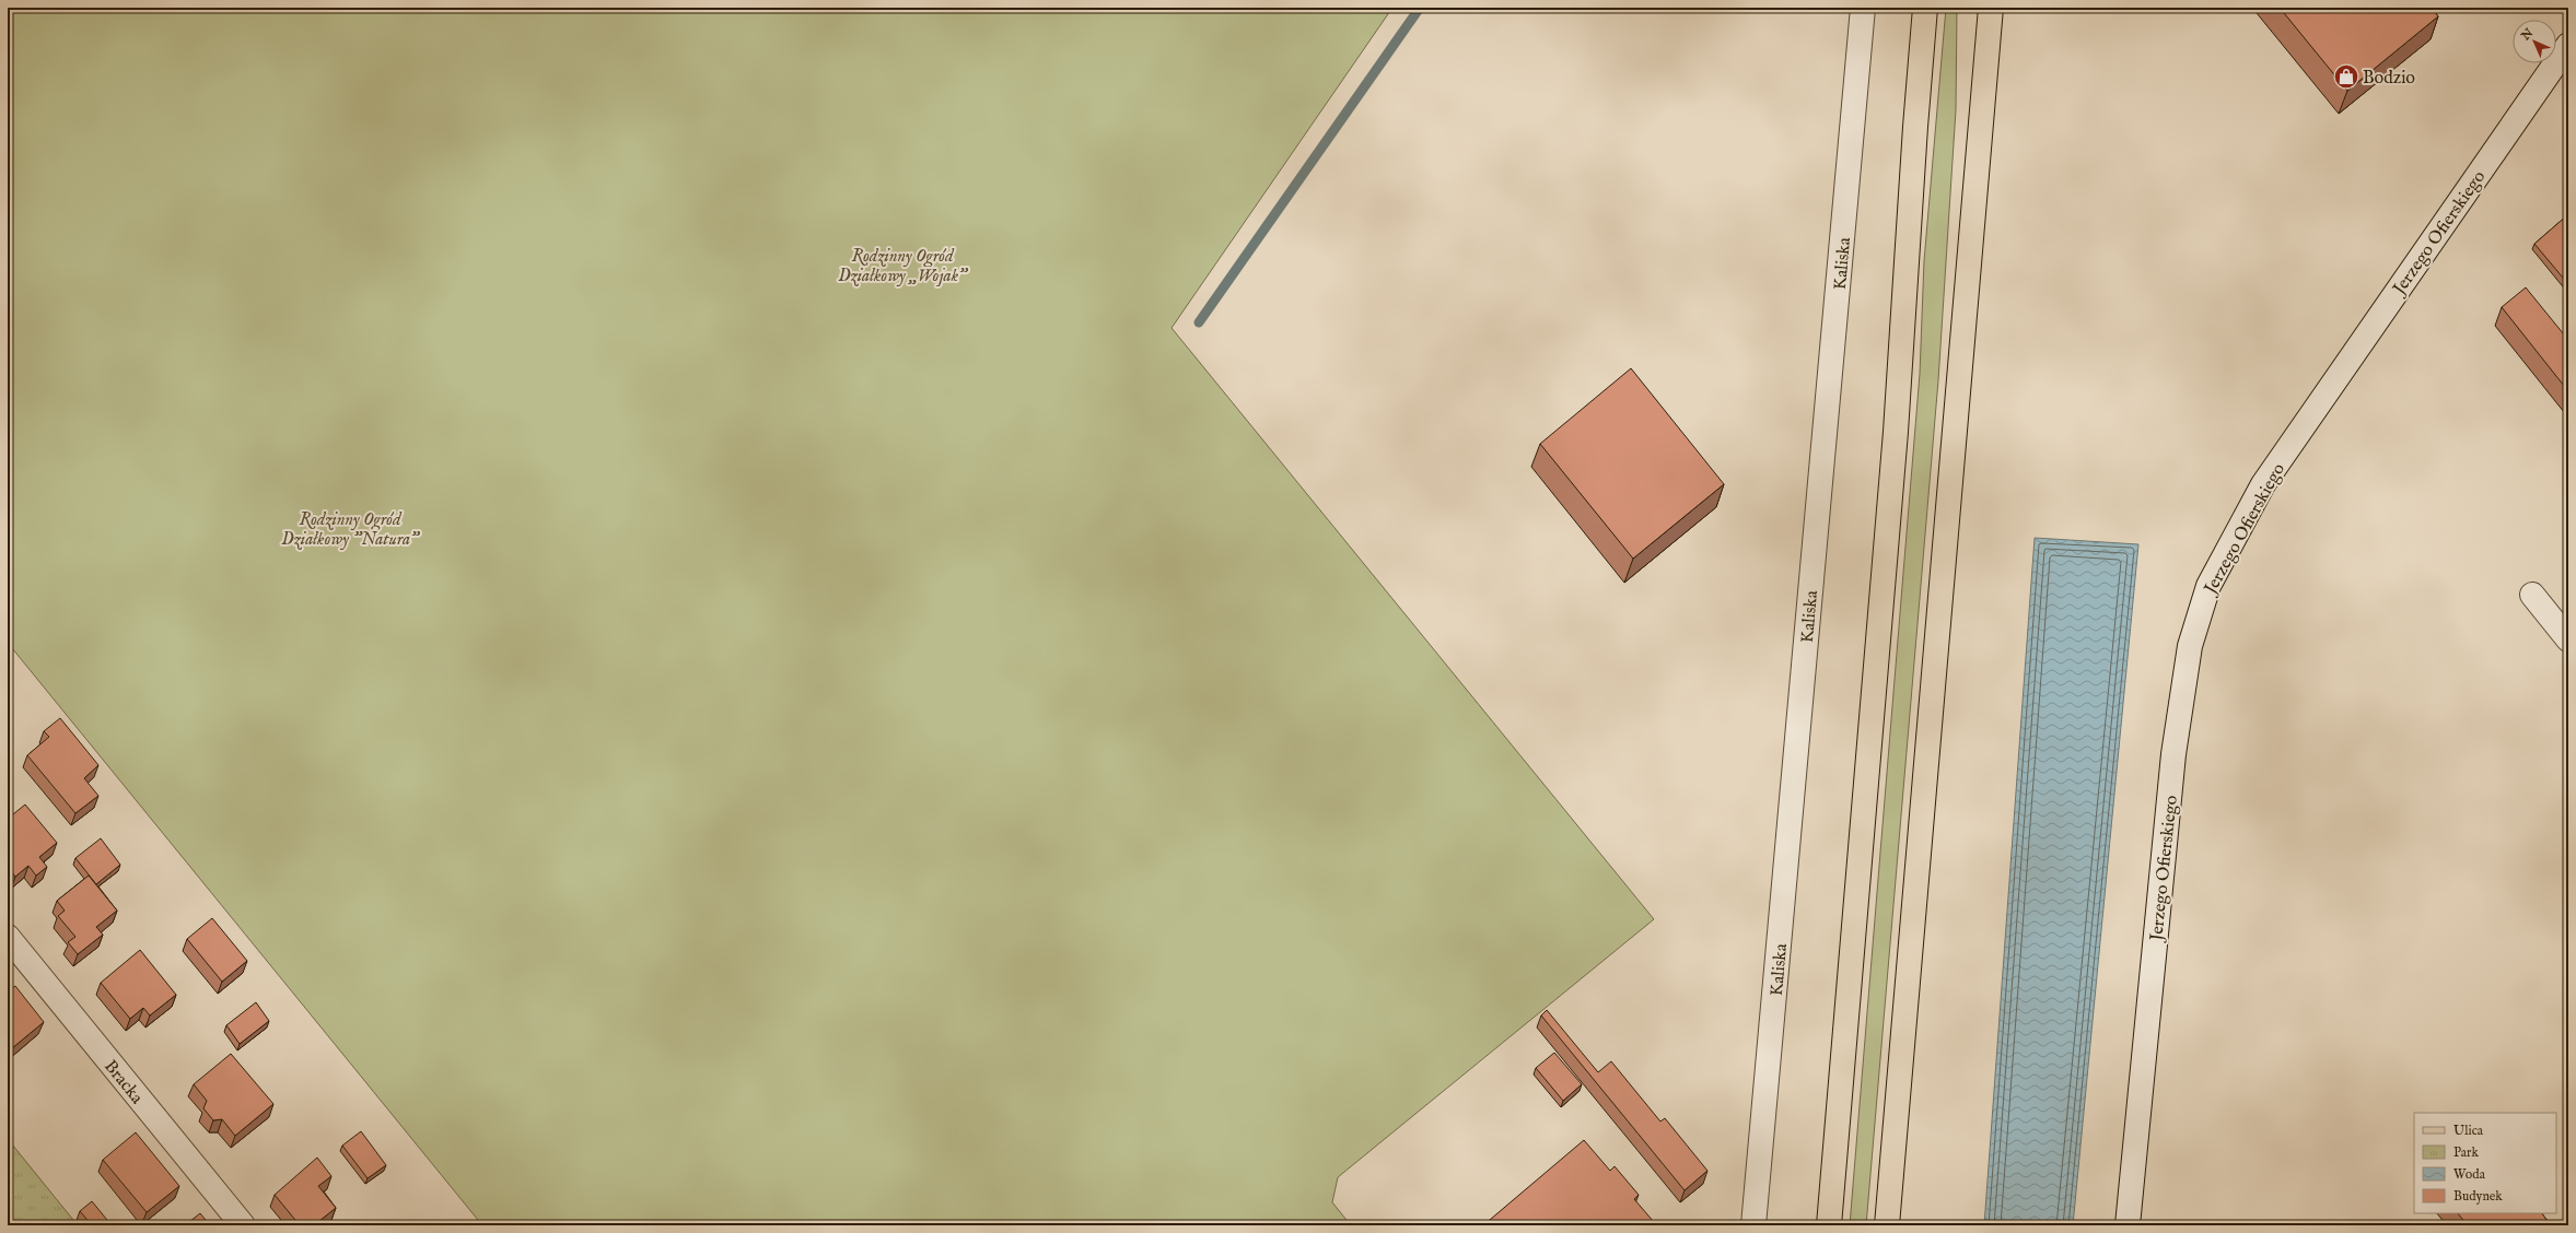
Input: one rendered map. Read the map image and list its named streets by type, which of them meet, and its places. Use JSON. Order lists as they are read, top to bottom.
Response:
{
  "streets": {
    "street": ["Jerzego Ofierskiego", "Kaliska", "Bracka"]
  },
  "parks": ["Rodzinny Ogród Działkowy „Wojak”", "Rodzinny Ogród Działkowy \"Natura\""],
  "places": {
    "shop": ["Bodzio"]
  },
  "legend": [
    "Ulica",
    "Park",
    "Woda",
    "Budynek"
  ],
  "north": "top left"
}
